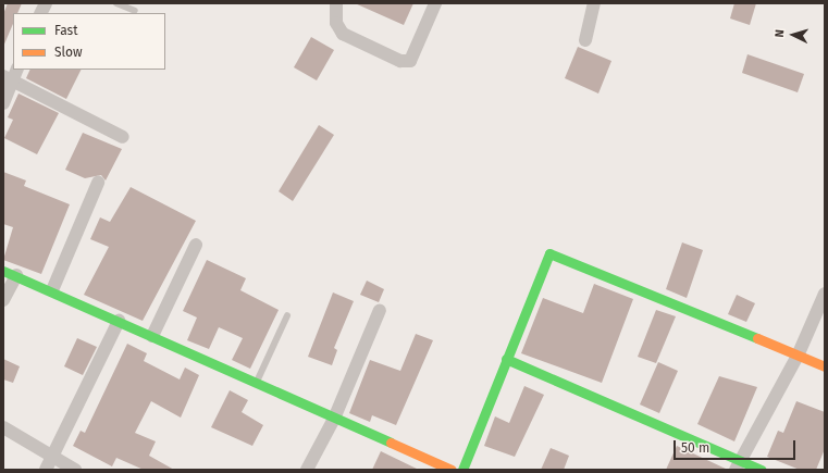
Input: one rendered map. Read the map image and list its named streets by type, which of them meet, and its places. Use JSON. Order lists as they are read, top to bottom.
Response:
{
  "legend": ["Fast", "Slow"],
  "scale_bar": "50 m",
  "north": "left"
}
